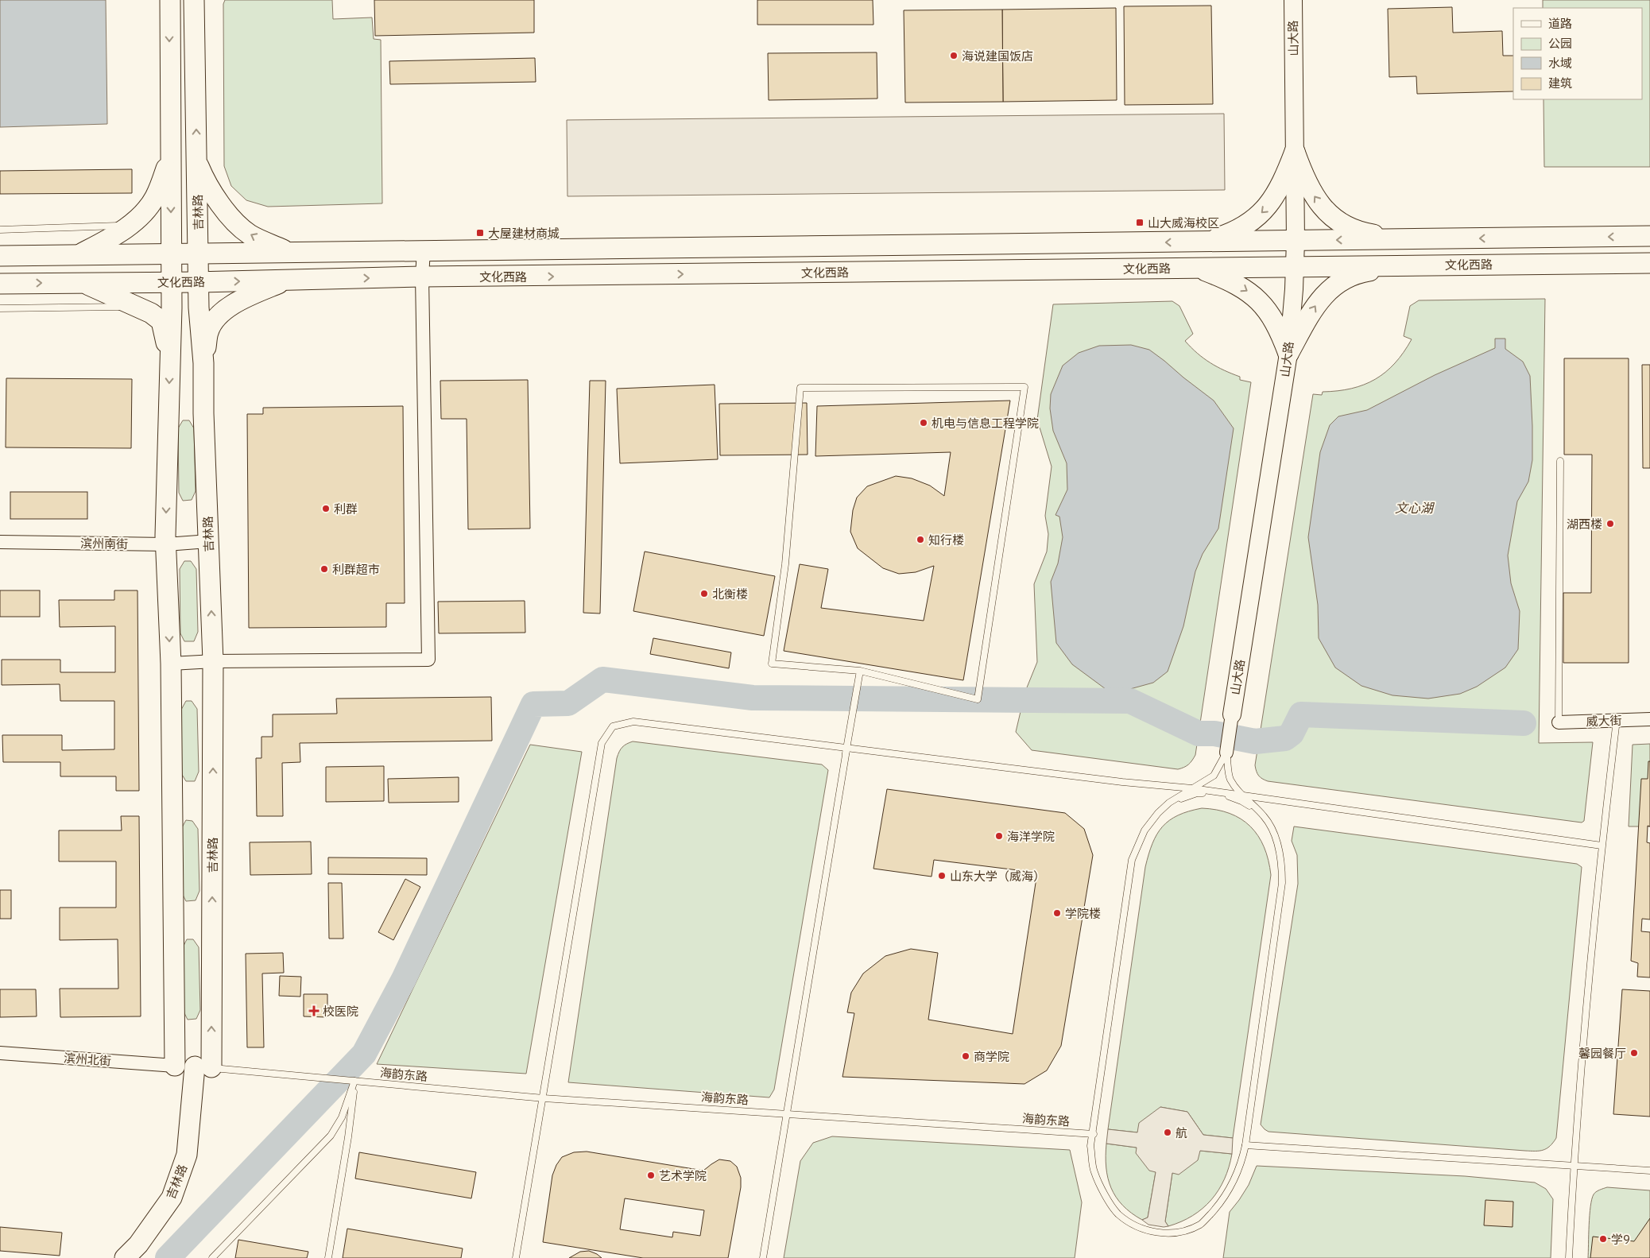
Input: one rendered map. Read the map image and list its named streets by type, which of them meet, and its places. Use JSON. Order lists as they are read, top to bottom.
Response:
{
  "streets": {
    "main road": ["山大路", "吉林路", "文化西路"],
    "street": ["滨州南街", "威大街", "滨州北街"],
    "lane": ["海韵东路"]
  },
  "crossings": [
    ["山大路", "文化西路"],
    ["吉林路", "文化西路"],
    ["吉林路", "滨州南街"],
    ["吉林路", "滨州北街"],
    ["吉林路", "海韵东路"],
    ["滨州北街", "海韵东路"]
  ],
  "water": ["文心湖"],
  "places": {
    "other": [
      "海说建国饭店",
      "机电与信息工程学院",
      "利群",
      "湖西楼",
      "知行楼",
      "利群超市",
      "北衡楼",
      "海洋学院",
      "山东大学（威海）",
      "学院楼",
      "馨园餐厅",
      "商学院",
      "航",
      "艺术学院",
      "学9"
    ],
    "transit": ["山大威海校区", "大屋建材商城"],
    "health": ["校医院"]
  },
  "legend": [
    "道路",
    "公园",
    "水域",
    "建筑"
  ]
}
